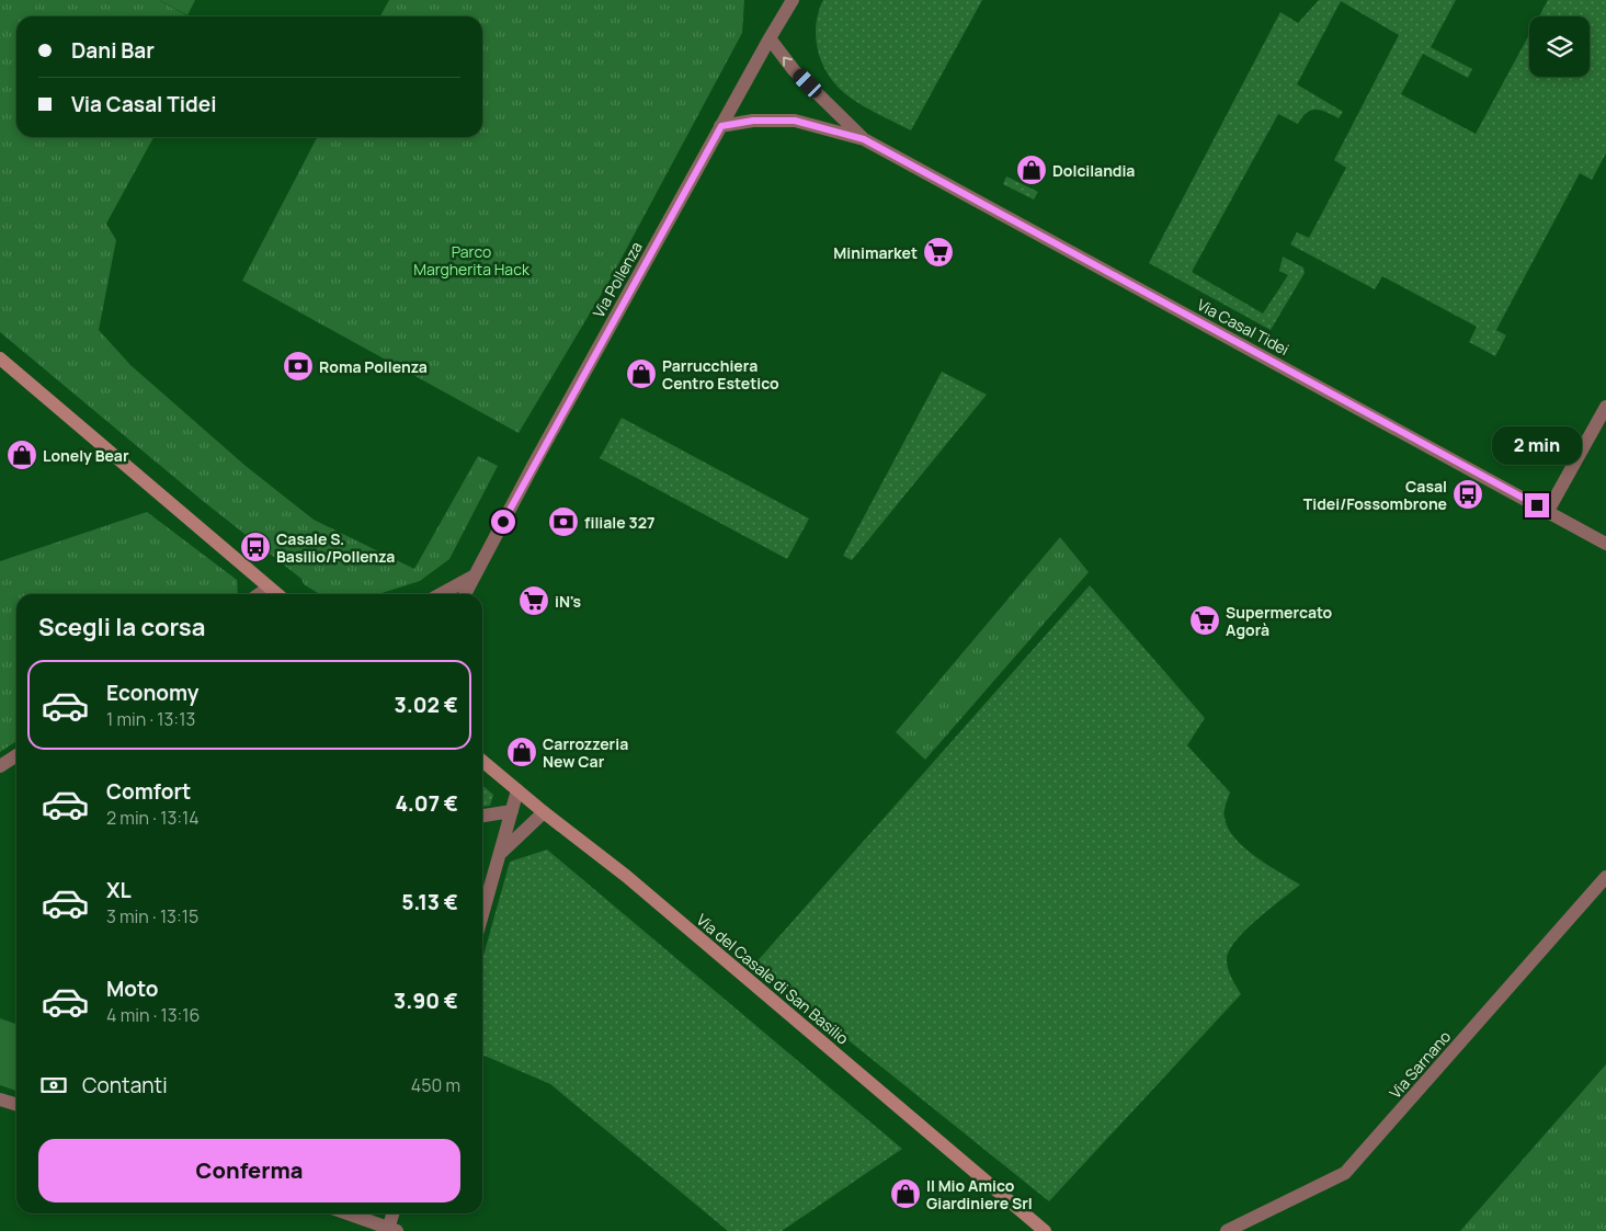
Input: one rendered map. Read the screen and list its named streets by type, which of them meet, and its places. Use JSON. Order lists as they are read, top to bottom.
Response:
{
  "streets": {
    "street": [
      "Via Pollenza",
      "Via Casal Tidei",
      "Via del Casale di San Basilio",
      "Via Sarnano"
    ]
  },
  "crossings": [
    ["Via Pollenza", "Via Casal Tidei"]
  ],
  "parks": ["Parco Margherita Hack"],
  "places": {
    "shop": [
      "Dolcilandia",
      "Parrucchiera Centro Estetico",
      "Lonely Bear",
      "Carrozzeria New Car",
      "Il Mio Amico Giardiniere Srl"
    ],
    "supermarket": ["Minimarket", "iN's", "Supermercato Agorà"],
    "bank": ["Roma Pollenza", "filiale 327"],
    "bus stop": ["Casal Tidei/Fossombrone", "Casale S. Basilio/Pollenza"]
  },
  "page": {
    "banner": ["Dani Bar", "Via Casal Tidei"],
    "bubble": "2 min",
    "heading": "Scegli la corsa",
    "list": [
      {
        "name": "Economy",
        "note": "1 min · 13:13",
        "value": "3.02 €"
      },
      {
        "name": "Comfort",
        "note": "2 min · 13:14",
        "value": "4.07 €"
      },
      {
        "name": "XL",
        "note": "3 min · 13:15",
        "value": "5.13 €"
      },
      {
        "name": "Moto",
        "note": "4 min · 13:16",
        "value": "3.90 €"
      }
    ],
    "pay": ["Contanti", "450 m"],
    "buttons": "Conferma"
  }
}
